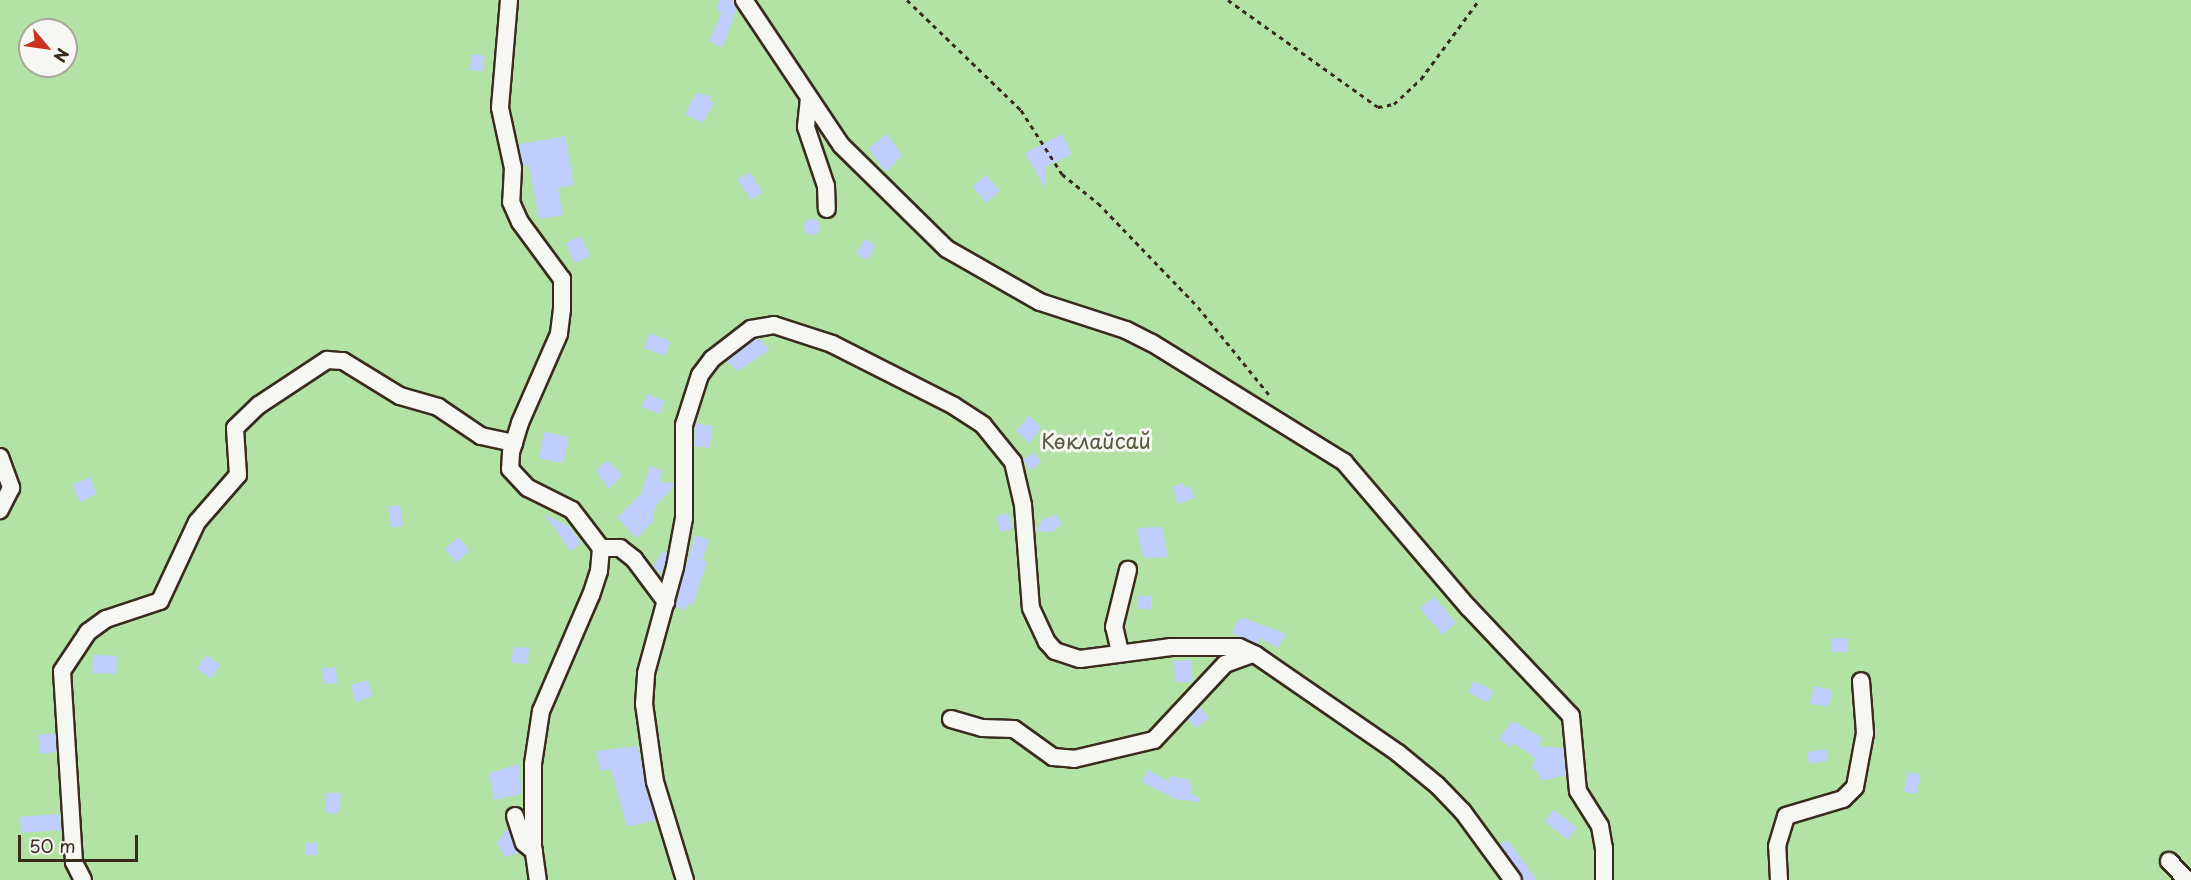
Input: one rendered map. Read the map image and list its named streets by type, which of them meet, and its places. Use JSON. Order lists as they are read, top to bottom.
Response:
{
  "parks": ["Көклайсай"],
  "scale_bar": "50 m",
  "north": "bottom right"
}
